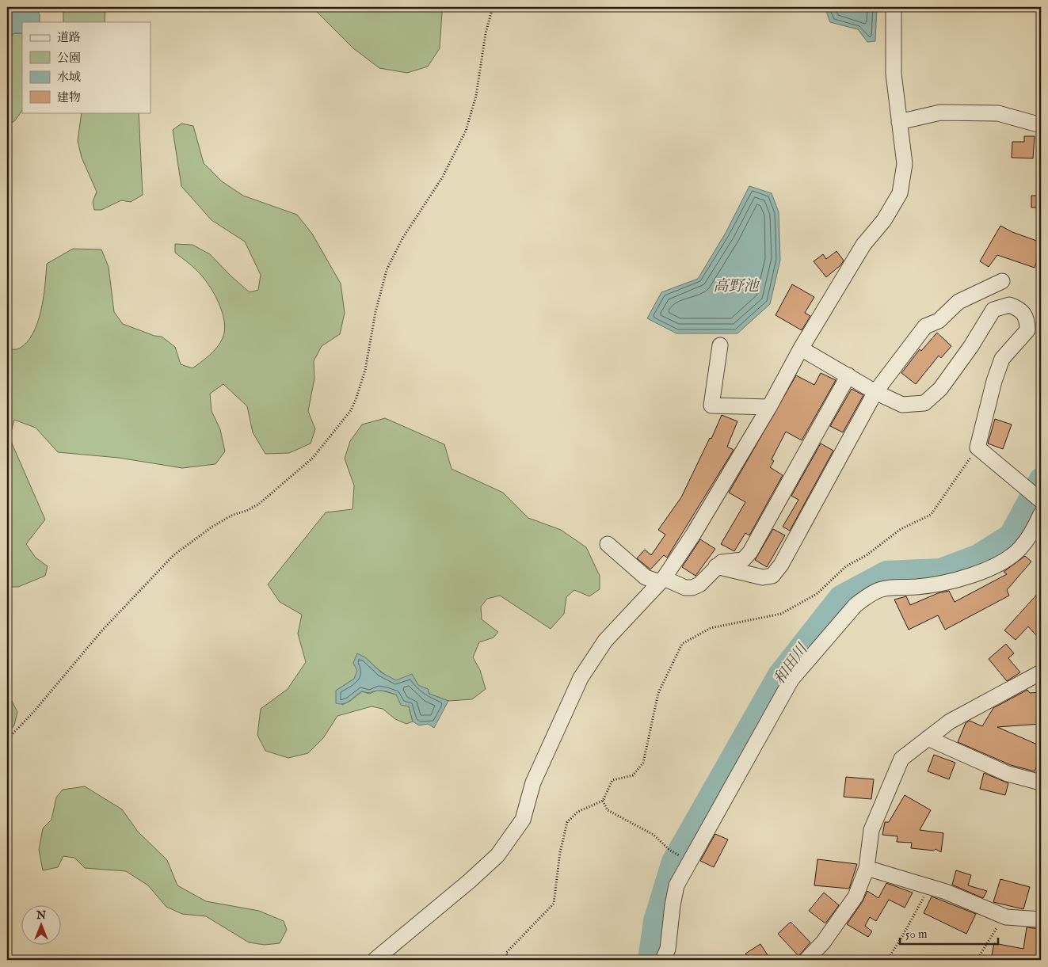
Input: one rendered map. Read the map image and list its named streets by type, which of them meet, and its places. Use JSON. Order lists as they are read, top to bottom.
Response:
{
  "water": ["高野池", "和田川"],
  "legend": [
    "道路",
    "公園",
    "水域",
    "建物"
  ],
  "scale_bar": "50 m",
  "north": "top"
}
